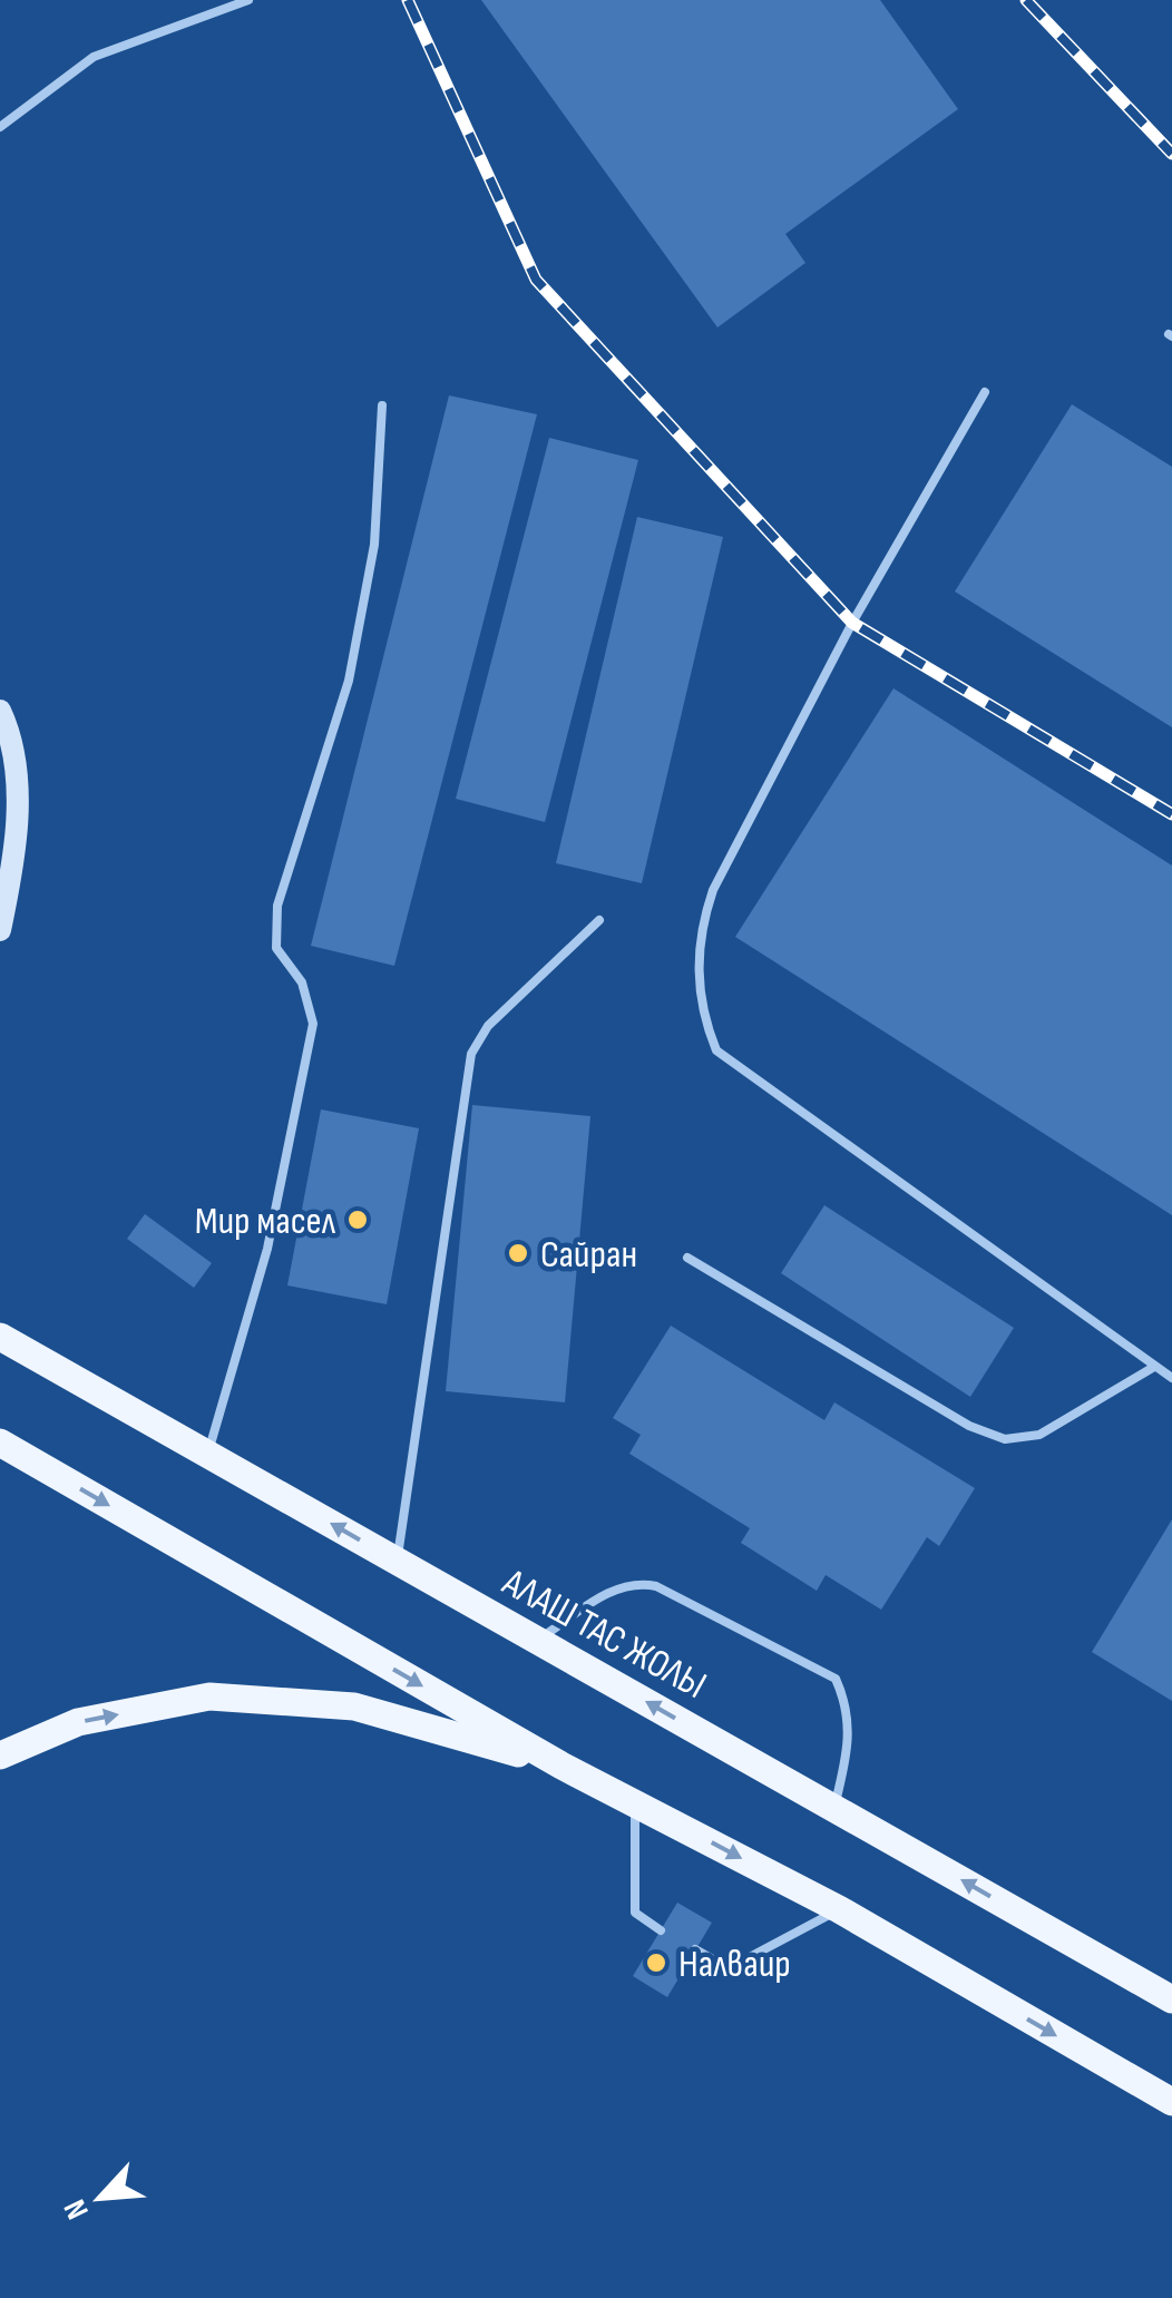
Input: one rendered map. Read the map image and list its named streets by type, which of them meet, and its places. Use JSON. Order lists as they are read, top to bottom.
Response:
{
  "streets": {
    "main road": ["АЛАШ ТАС ЖОЛЫ"]
  },
  "places": ["Мир масел", "Сайран", "Налваир"],
  "north": "bottom left"
}
